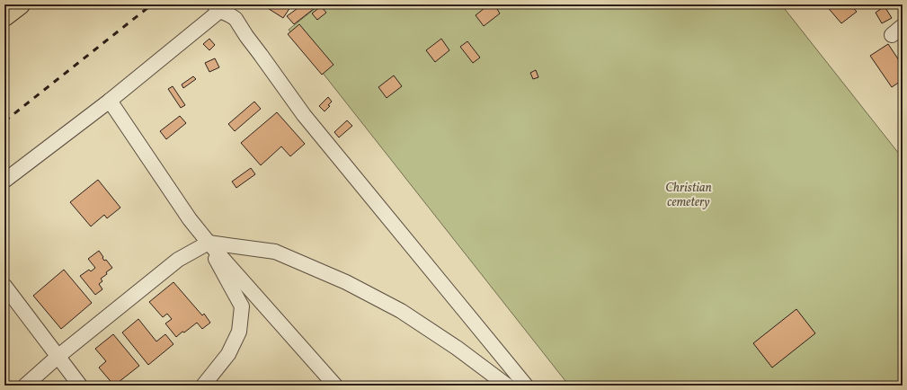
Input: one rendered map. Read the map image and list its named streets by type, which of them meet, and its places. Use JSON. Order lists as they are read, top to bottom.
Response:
{
  "parks": ["Christian cemetery"]
}
